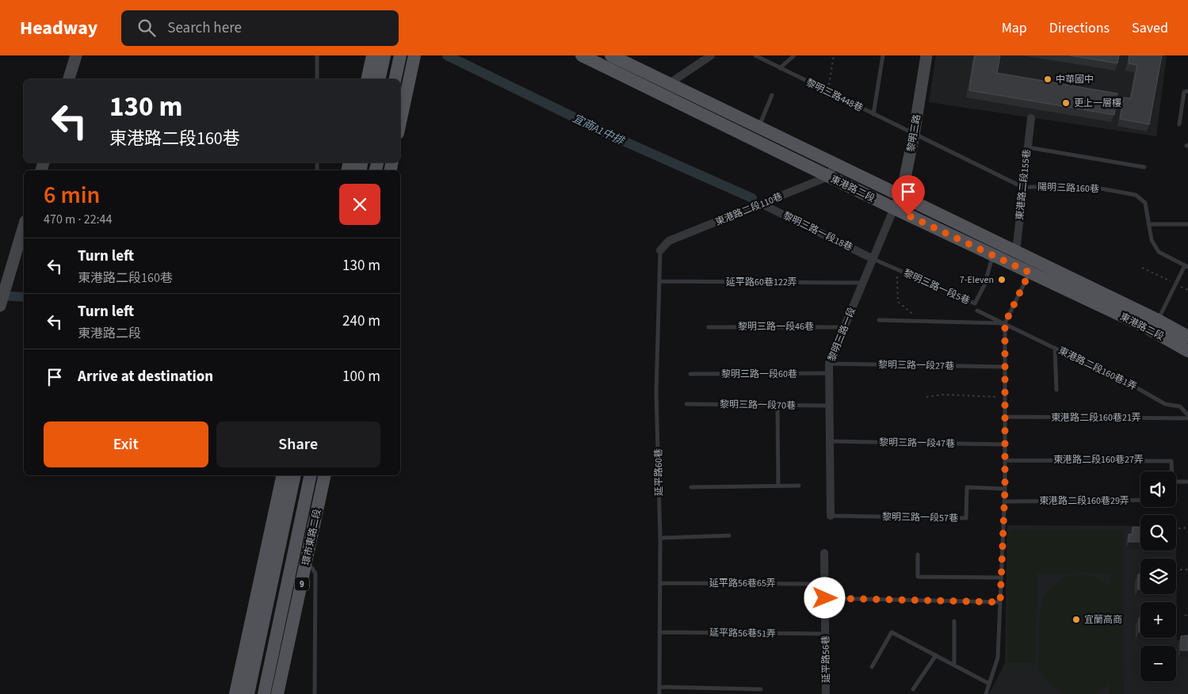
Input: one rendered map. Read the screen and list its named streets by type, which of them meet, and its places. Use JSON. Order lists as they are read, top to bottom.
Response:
{
  "streets": {
    "main road": ["東港路二段", "環市東路二段", "9"],
    "street": [
      "黎明三路",
      "東港路二段155巷",
      "東港路二段110巷",
      "黎明三路一段18巷",
      "黎明三路一段",
      "延平路56巷"
    ],
    "lane": [
      "黎明三路448巷",
      "陽明三路160巷",
      "延平路60巷122弄",
      "黎明三路一段5巷",
      "黎明三路一段46巷",
      "黎明三路一段27巷",
      "東港路二段160巷1弄",
      "黎明三路一段60巷",
      "黎明三路一段70巷",
      "東港路二段160巷21弄",
      "黎明三路一段47巷",
      "東港路二段160巷27弄",
      "延平路60巷",
      "東港路二段160巷29弄",
      "黎明三路一段57巷",
      "延平路56巷65弄",
      "延平路56巷51弄"
    ]
  },
  "crossings": [
    ["黎明三路448巷", "黎明三路"],
    ["黎明三路448巷", "東港路二段155巷"],
    ["黎明三路448巷", "陽明三路160巷"],
    ["黎明三路", "東港路二段"],
    ["黎明三路", "黎明三路一段"],
    ["東港路二段155巷", "陽明三路160巷"],
    ["東港路二段155巷", "東港路二段"],
    ["東港路二段", "東港路二段110巷"],
    ["東港路二段", "黎明三路一段5巷"],
    ["東港路二段", "黎明三路一段"],
    ["東港路二段110巷", "黎明三路一段18巷"],
    ["東港路二段110巷", "延平路60巷"],
    ["黎明三路一段18巷", "黎明三路一段5巷"],
    ["黎明三路一段18巷", "黎明三路一段"],
    ["延平路60巷122弄", "黎明三路一段"],
    ["延平路60巷122弄", "延平路60巷"],
    ["黎明三路一段5巷", "黎明三路一段"],
    ["黎明三路一段46巷", "黎明三路一段"],
    ["黎明三路一段", "黎明三路一段27巷"],
    ["黎明三路一段", "黎明三路一段60巷"],
    ["黎明三路一段", "黎明三路一段70巷"],
    ["黎明三路一段", "黎明三路一段47巷"],
    ["黎明三路一段", "黎明三路一段57巷"],
    ["延平路60巷", "延平路56巷65弄"],
    ["延平路60巷", "延平路56巷51弄"],
    ["延平路56巷65弄", "延平路56巷"],
    ["延平路56巷51弄", "延平路56巷"]
  ],
  "water": ["宜商A1中排"],
  "places": [
    "中華國中",
    "更上一層樓",
    "7-Eleven",
    "宜蘭高商"
  ],
  "page": {
    "header": "Headway",
    "search": "Search here",
    "nav": ["Map", "Directions", "Saved"],
    "turn": ["130 m", "東港路二段160巷"],
    "heading": ["6 min", "470 m · 22:44"],
    "list": [
      {
        "name": "Turn left",
        "note": "東港路二段160巷",
        "value": "130 m"
      },
      {
        "name": "Turn left",
        "note": "東港路二段",
        "value": "240 m"
      },
      {
        "name": "Arrive at destination",
        "value": "100 m"
      }
    ],
    "buttons": ["Exit", "Share"],
    "map_buttons": ["+", "−"]
  }
}
